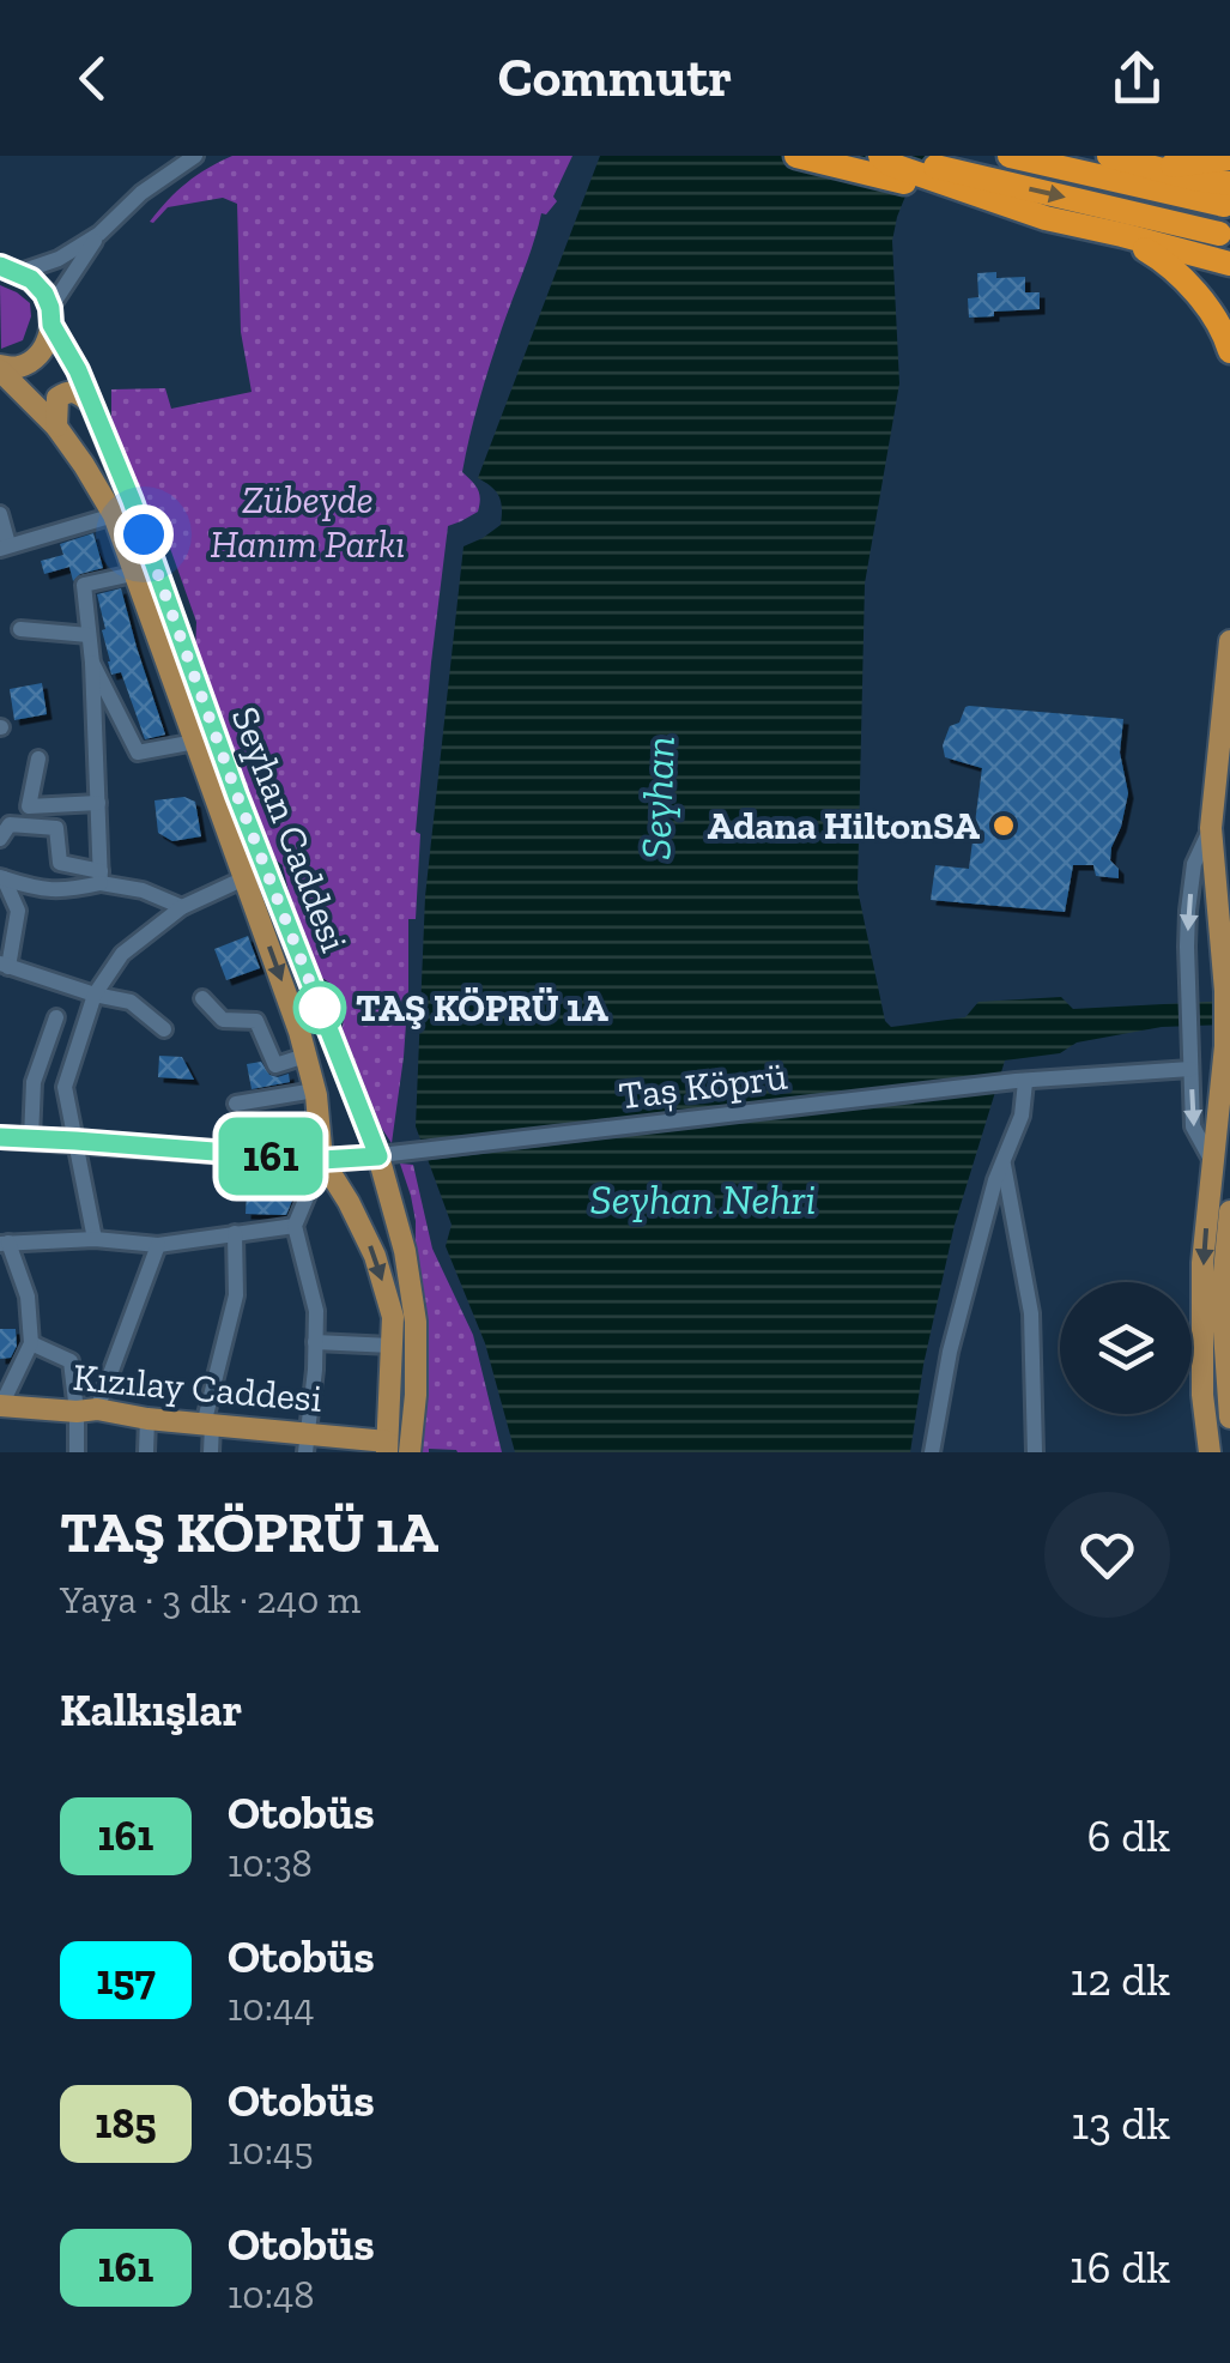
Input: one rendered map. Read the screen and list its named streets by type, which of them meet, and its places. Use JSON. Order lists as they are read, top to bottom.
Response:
{
  "streets": {
    "main road": ["Seyhan Caddesi", "Kızılay Caddesi"],
    "street": ["Taș Köprü"]
  },
  "crossings": [
    ["Seyhan Caddesi", "Taș Köprü"]
  ],
  "water": ["Seyhan", "Seyhan Nehri"],
  "parks": ["Zübeyde Hanım Parkı"],
  "places": ["Adana HiltonSA", "TAŞ KÖPRÜ 1A"],
  "lines": ["bus line 161"],
  "page": {
    "header": "Commutr",
    "on_map": "161",
    "heading": [
      ["TAŞ KÖPRÜ 1A", "Yaya · 3 dk · 240 m"],
      "Kalkışlar"
    ],
    "list": [
      {
        "mark": "161",
        "name": "Otobüs",
        "note": "10:38",
        "value": "6 dk"
      },
      {
        "mark": "157",
        "name": "Otobüs",
        "note": "10:44",
        "value": "12 dk"
      },
      {
        "mark": "185",
        "name": "Otobüs",
        "note": "10:45",
        "value": "13 dk"
      },
      {
        "mark": "161",
        "name": "Otobüs",
        "note": "10:48",
        "value": "16 dk"
      }
    ]
  }
}
